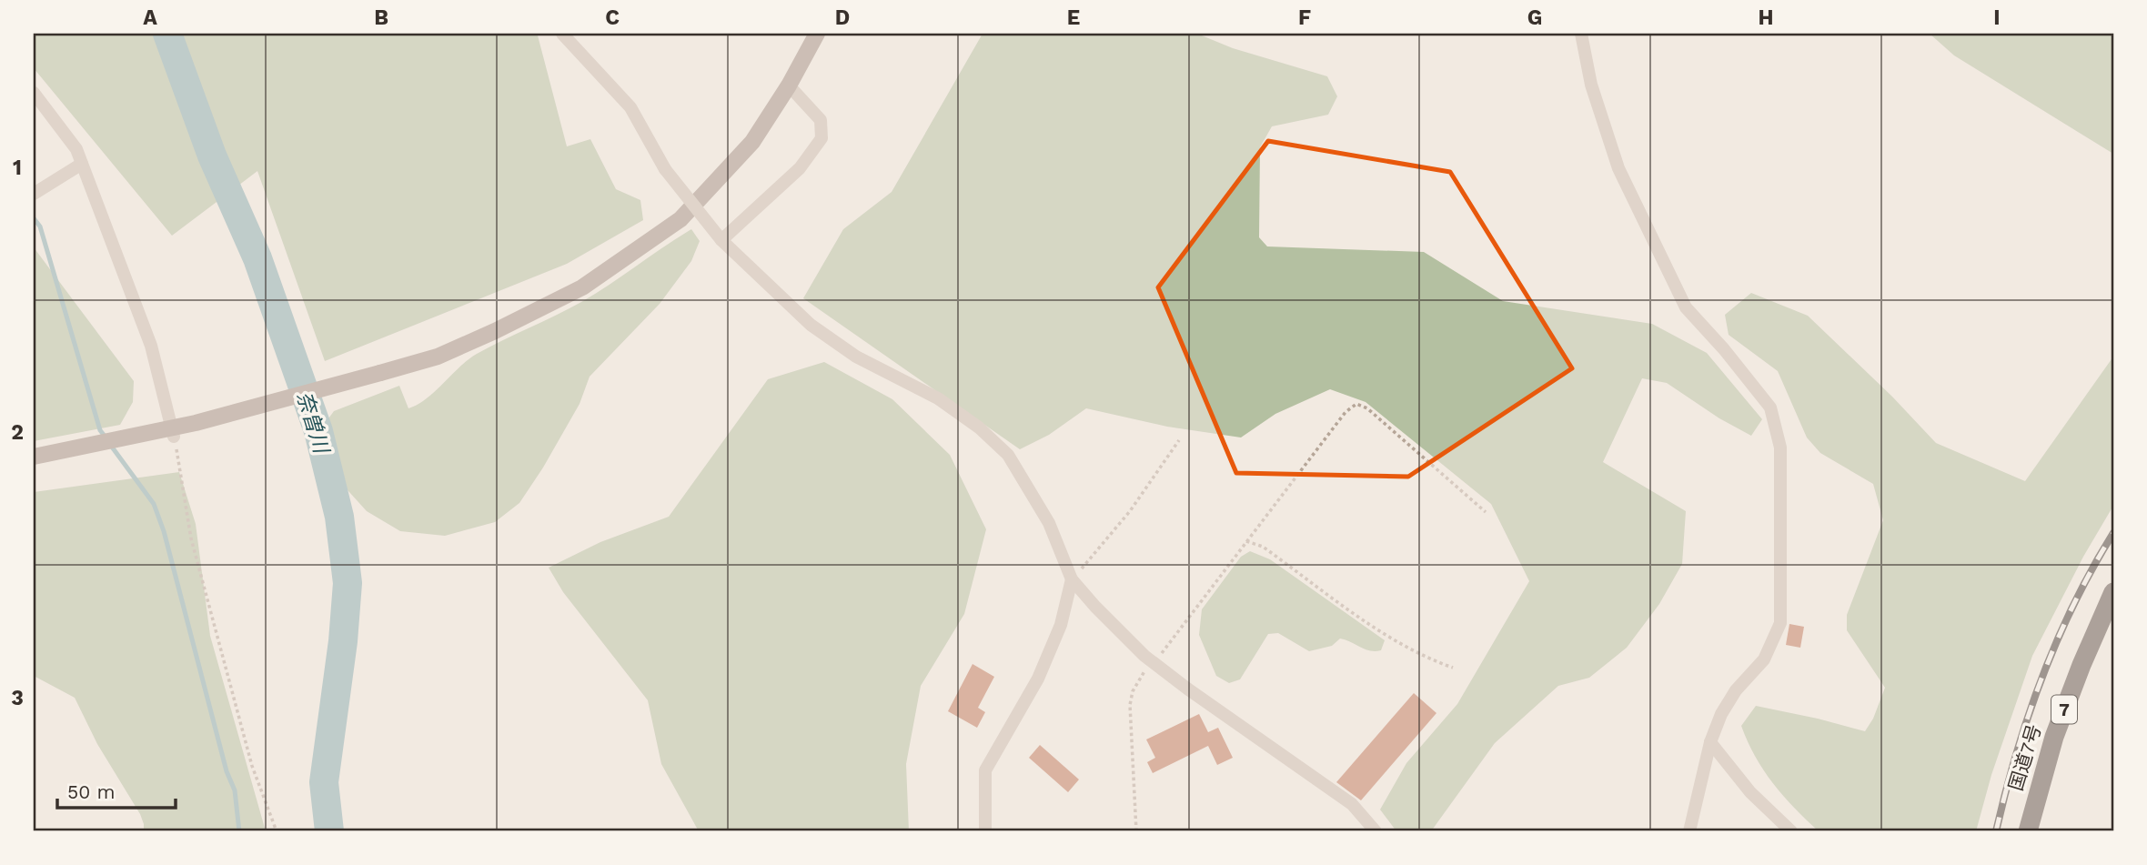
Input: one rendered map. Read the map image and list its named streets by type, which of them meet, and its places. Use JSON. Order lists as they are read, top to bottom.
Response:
{
  "streets": {
    "highway": ["7", "国道7号"]
  },
  "water": ["奈曽川"],
  "scale_bar": "50 m",
  "grid": {
    "columns": [
      "A",
      "B",
      "C",
      "D",
      "E",
      "F",
      "G",
      "H",
      "I"
    ],
    "rows": ["1", "2", "3"]
  }
}
